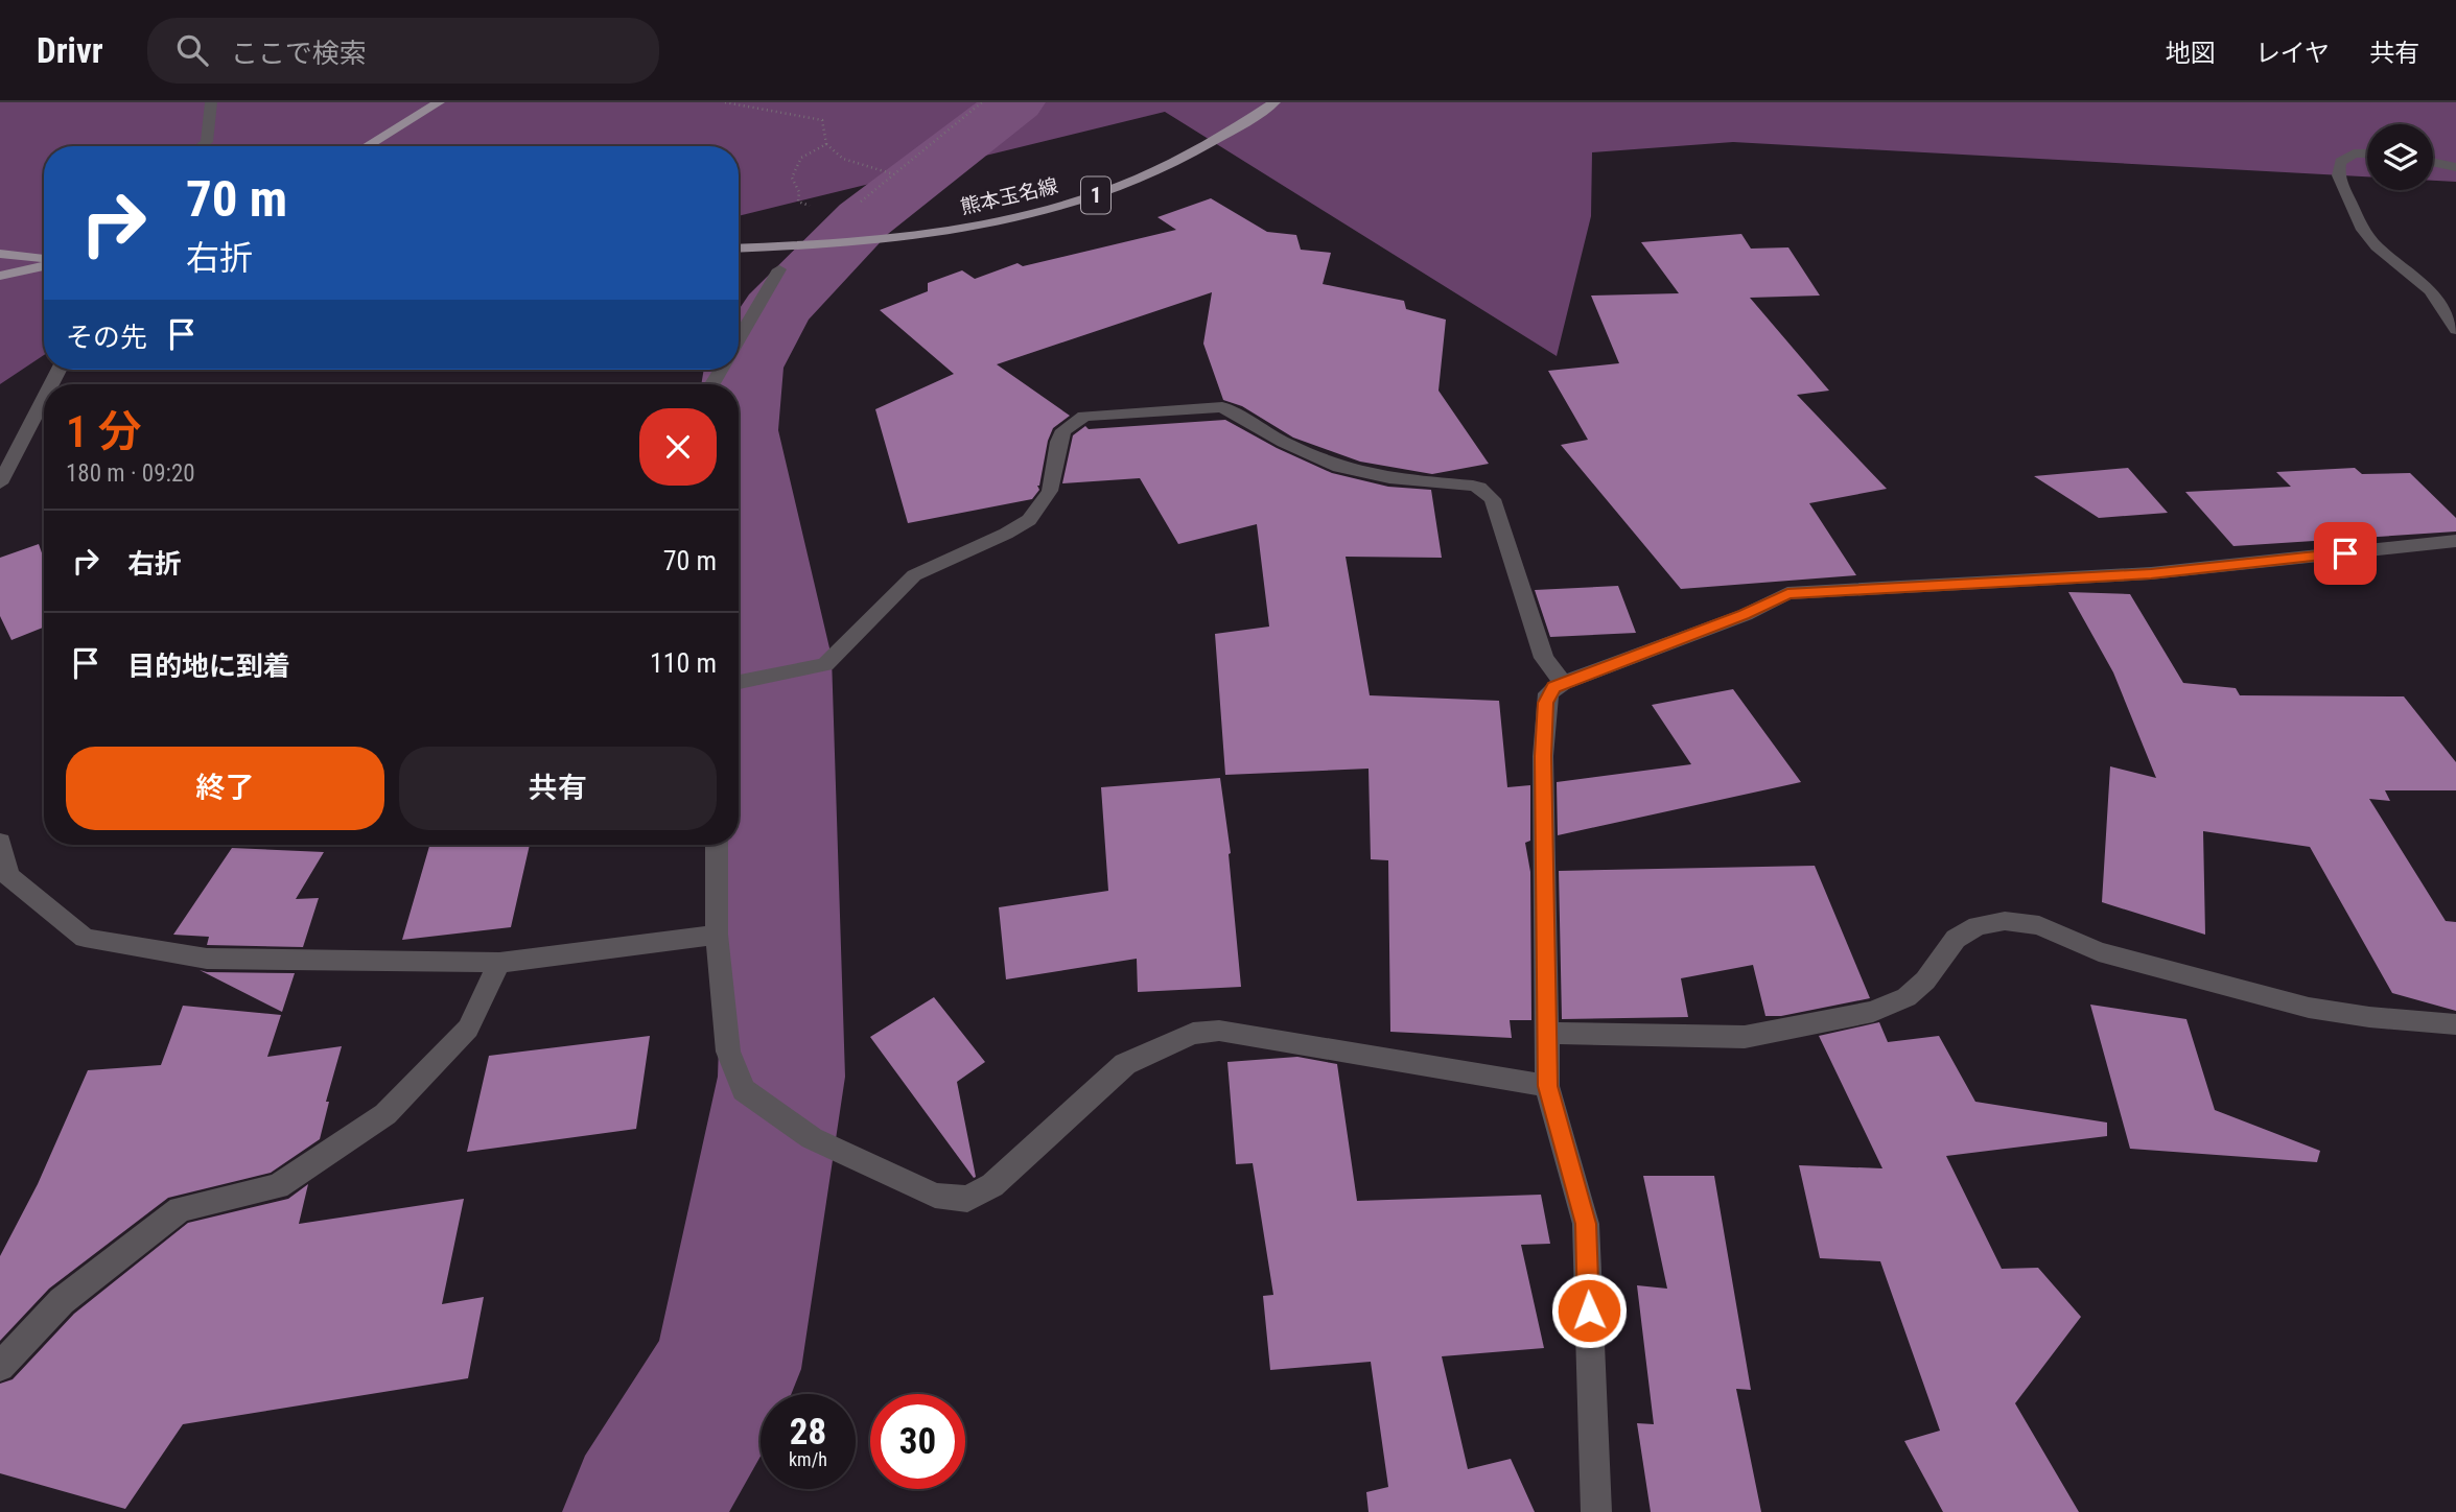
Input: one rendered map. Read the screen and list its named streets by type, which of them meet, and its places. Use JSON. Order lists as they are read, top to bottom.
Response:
{
  "streets": {
    "main road": ["1", "熊本玉名線"]
  },
  "page": {
    "header": "Drivr",
    "search": "ここで検索",
    "nav": ["地図", "レイヤ", "共有"],
    "turn": ["70 m", "右折"],
    "then": "その先",
    "heading": ["1 分", "180 m · 09:20"],
    "list": [
      {
        "name": "右折",
        "value": "70 m"
      },
      {
        "name": "目的地に到着",
        "value": "110 m"
      }
    ],
    "buttons": ["終了", "共有"],
    "speed": "28 km/h",
    "limit": "30"
  }
}
